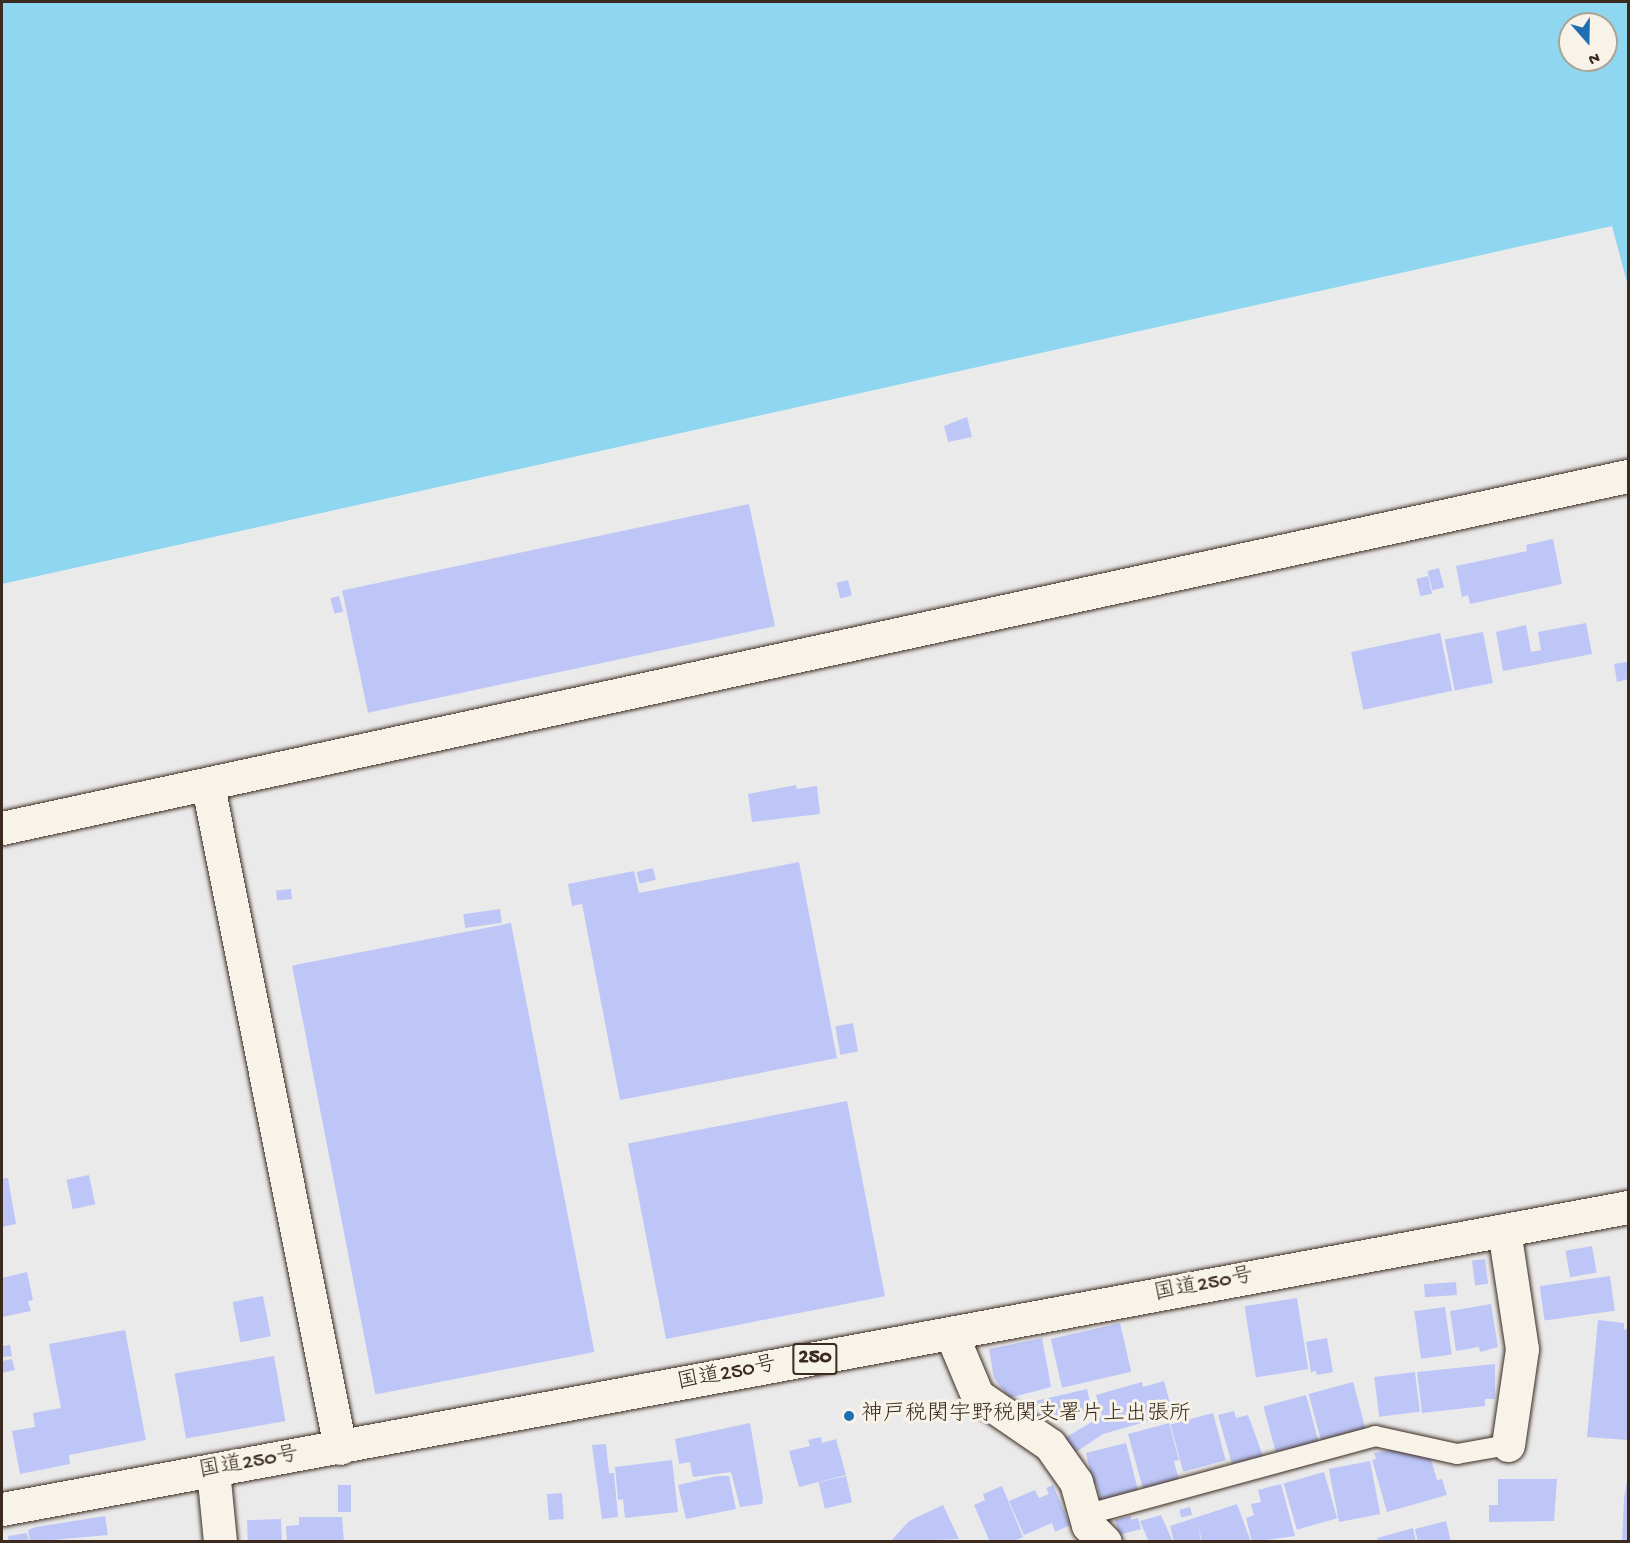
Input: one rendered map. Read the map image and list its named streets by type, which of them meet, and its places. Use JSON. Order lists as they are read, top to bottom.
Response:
{
  "streets": {
    "main road": ["国道250号", "250"]
  },
  "places": ["神戸税関宇野税関支署片上出張所"],
  "north": "bottom"
}
